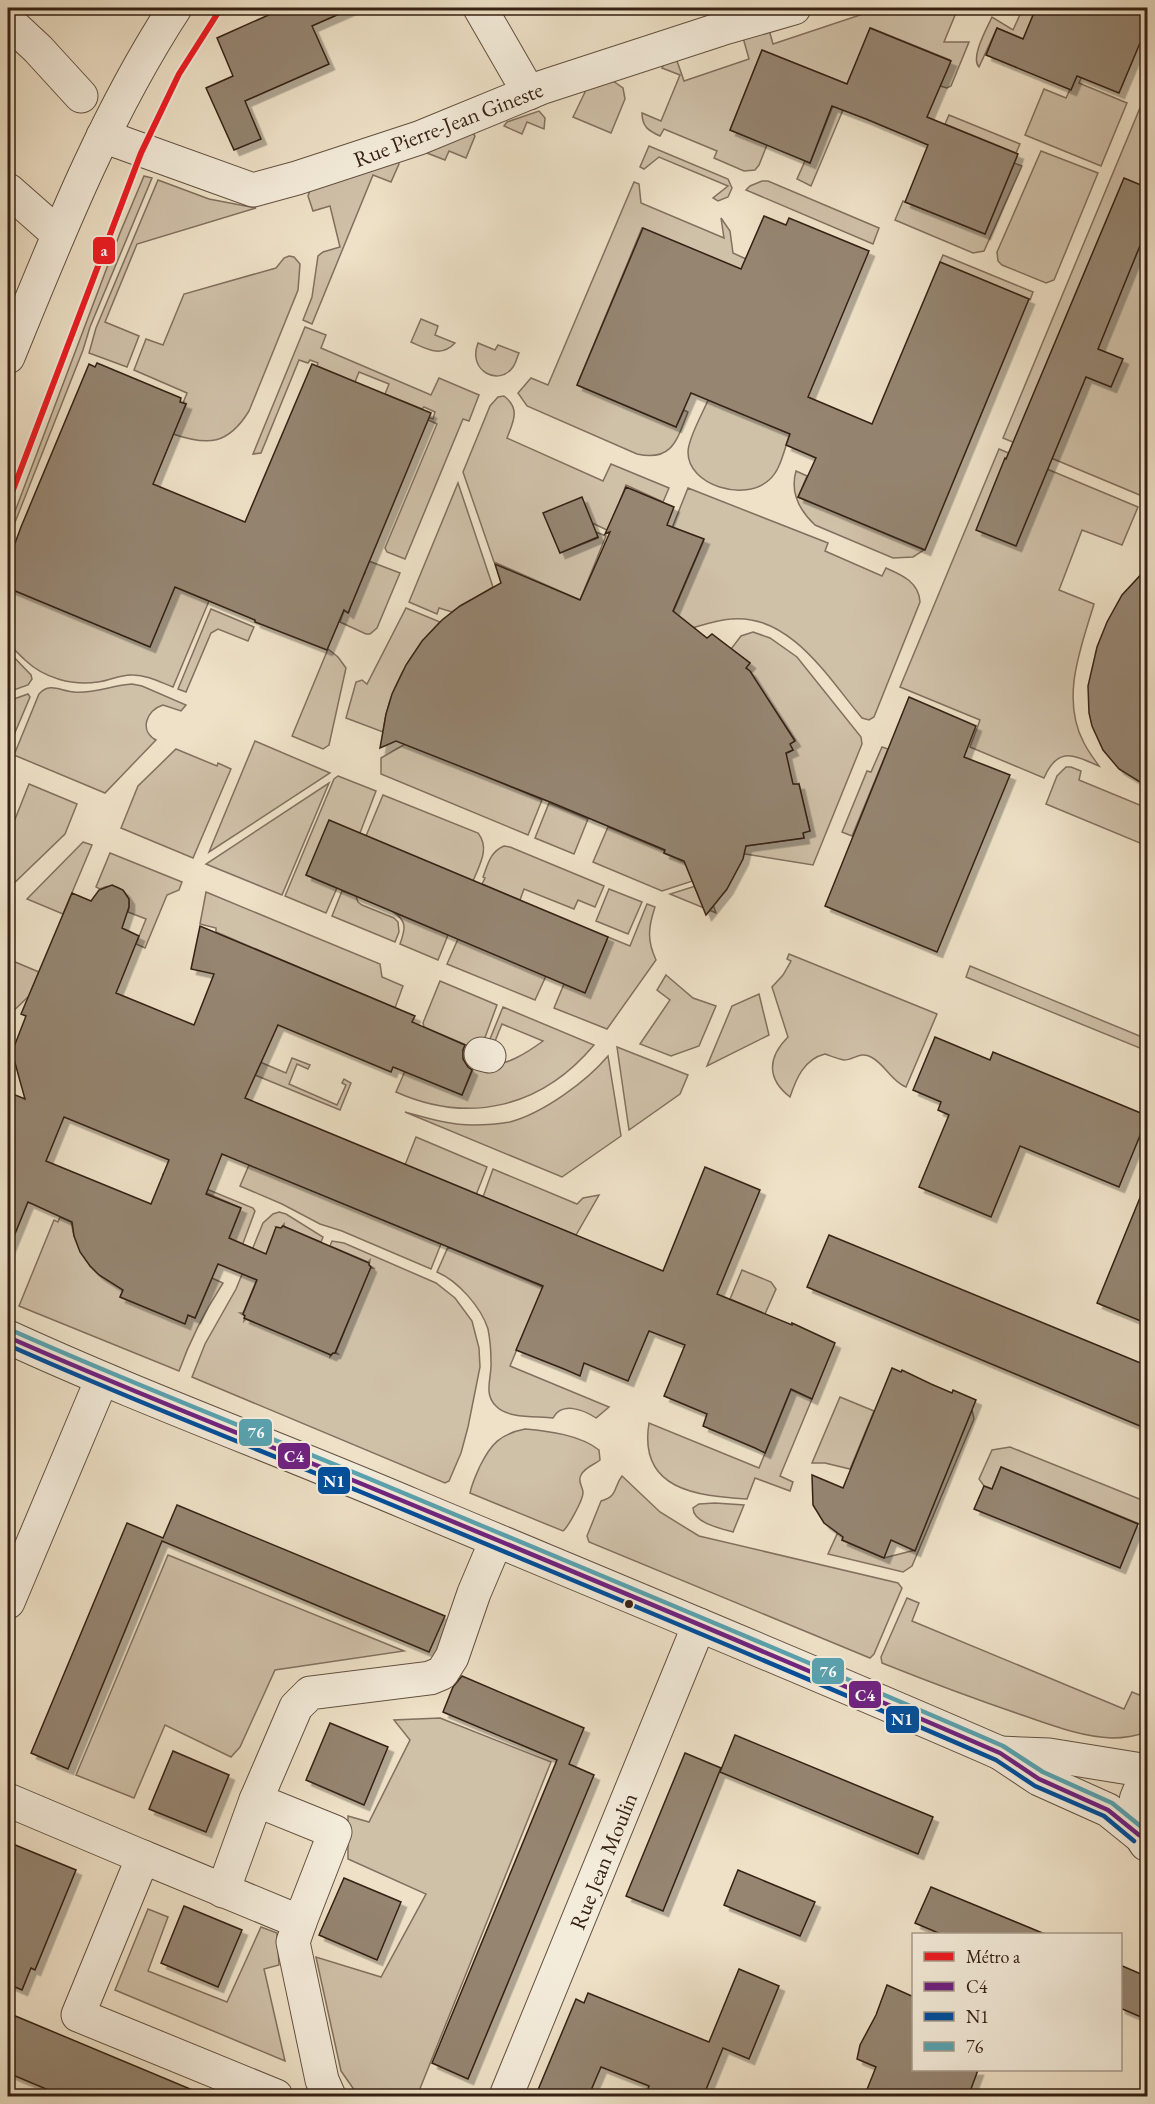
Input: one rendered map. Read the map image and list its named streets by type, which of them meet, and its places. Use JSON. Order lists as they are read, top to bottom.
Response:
{
  "streets": {
    "street": ["Rue Pierre-Jean Gineste", "Rue Jean Moulin"]
  },
  "lines": [
    "metro line a",
    "transit line 76",
    "transit line C4",
    "transit line N1"
  ],
  "legend": [
    "Métro a",
    "C4",
    "N1",
    "76"
  ]
}
